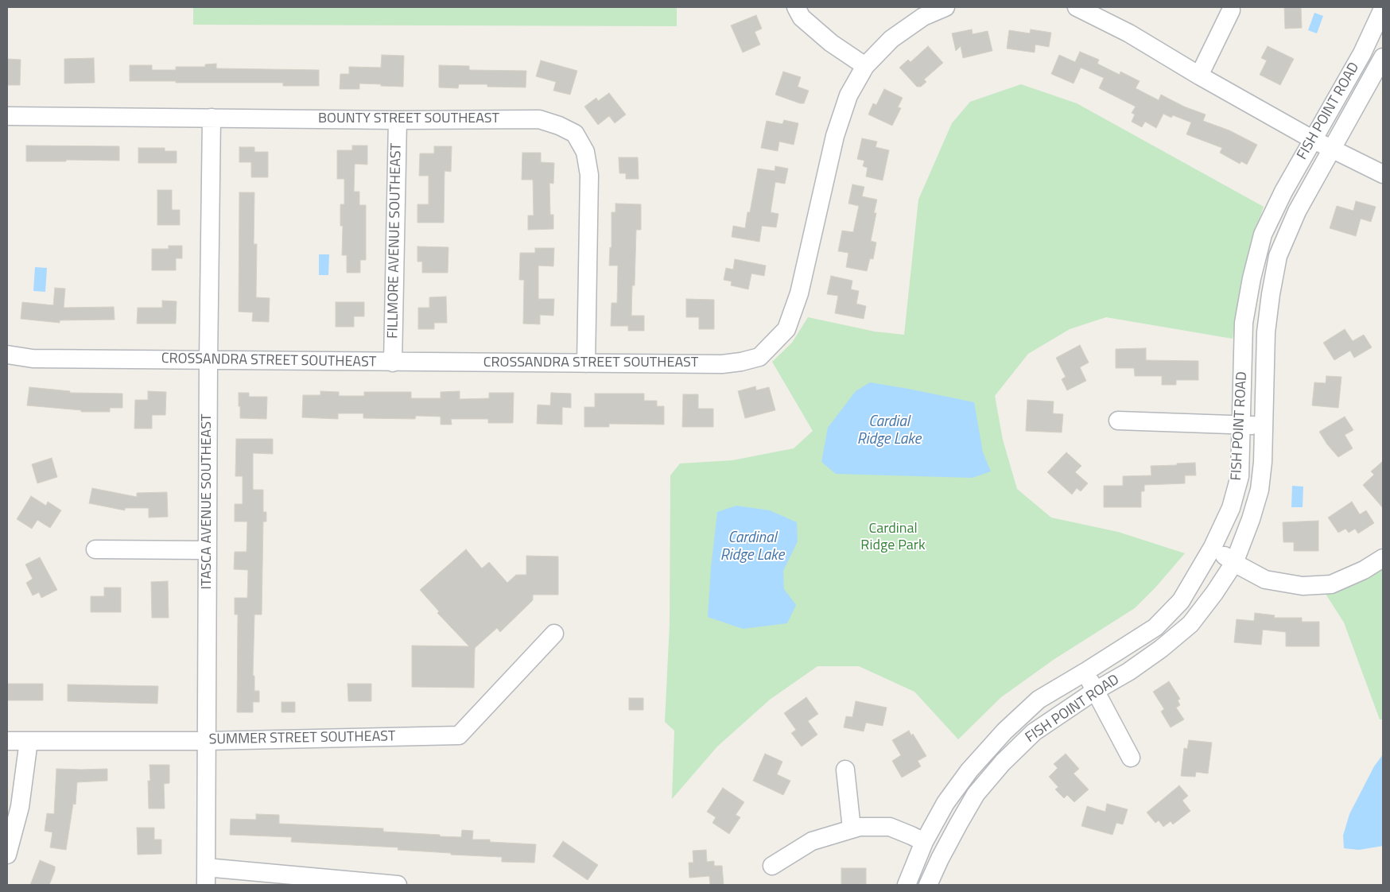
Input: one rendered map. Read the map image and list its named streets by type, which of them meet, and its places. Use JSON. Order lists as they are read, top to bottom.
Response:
{
  "streets": {
    "street": [
      "FISH POINT ROAD",
      "BOUNTY STREET SOUTHEAST",
      "FILLMORE AVENUE SOUTHEAST",
      "CROSSANDRA STREET SOUTHEAST",
      "ITASCA AVENUE SOUTHEAST",
      "SUMMER STREET SOUTHEAST"
    ]
  },
  "crossings": [
    ["BOUNTY STREET SOUTHEAST", "FILLMORE AVENUE SOUTHEAST"],
    ["BOUNTY STREET SOUTHEAST", "CROSSANDRA STREET SOUTHEAST"],
    ["BOUNTY STREET SOUTHEAST", "ITASCA AVENUE SOUTHEAST"],
    ["FILLMORE AVENUE SOUTHEAST", "CROSSANDRA STREET SOUTHEAST"],
    ["CROSSANDRA STREET SOUTHEAST", "ITASCA AVENUE SOUTHEAST"],
    ["ITASCA AVENUE SOUTHEAST", "SUMMER STREET SOUTHEAST"]
  ],
  "water": ["Cardial Ridge Lake", "Cardinal Ridge Lake"],
  "parks": ["Cardinal Ridge Park"]
}
